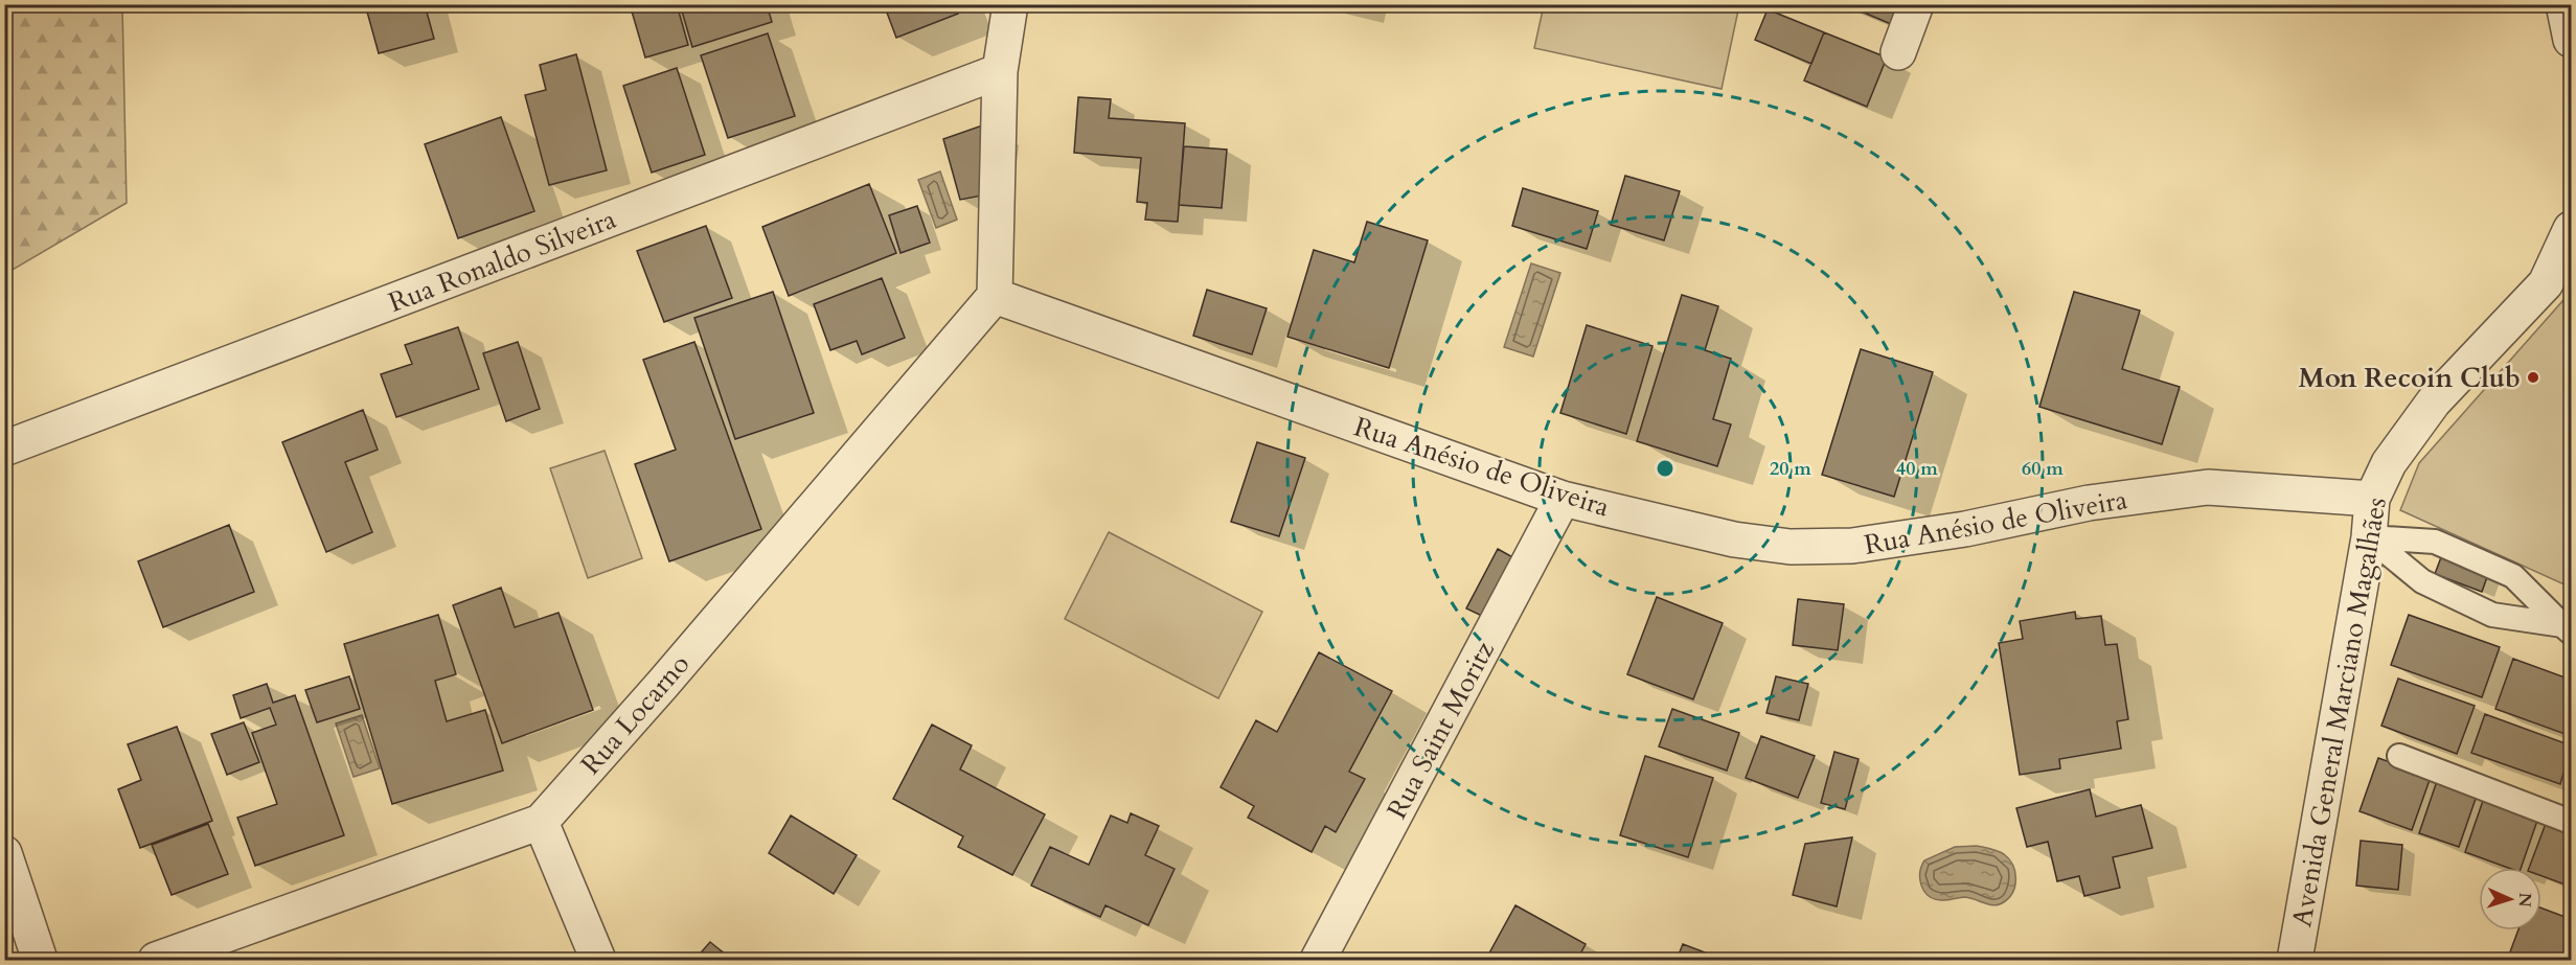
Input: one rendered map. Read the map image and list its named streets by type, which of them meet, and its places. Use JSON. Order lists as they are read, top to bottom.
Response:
{
  "streets": {
    "street": [
      "Rua Ronaldo Silveira",
      "Rua Anésio de Oliveira",
      "Avenida General Marciano Magalhães",
      "Rua Locarno",
      "Rua Saint Moritz"
    ]
  },
  "crossings": [
    ["Rua Anésio de Oliveira", "Avenida General Marciano Magalhães"],
    ["Rua Anésio de Oliveira", "Rua Locarno"],
    ["Rua Anésio de Oliveira", "Rua Saint Moritz"]
  ],
  "places": ["Mon Recoin Club"],
  "north": "right",
  "rings": ["20 m", "40 m", "60 m"]
}
